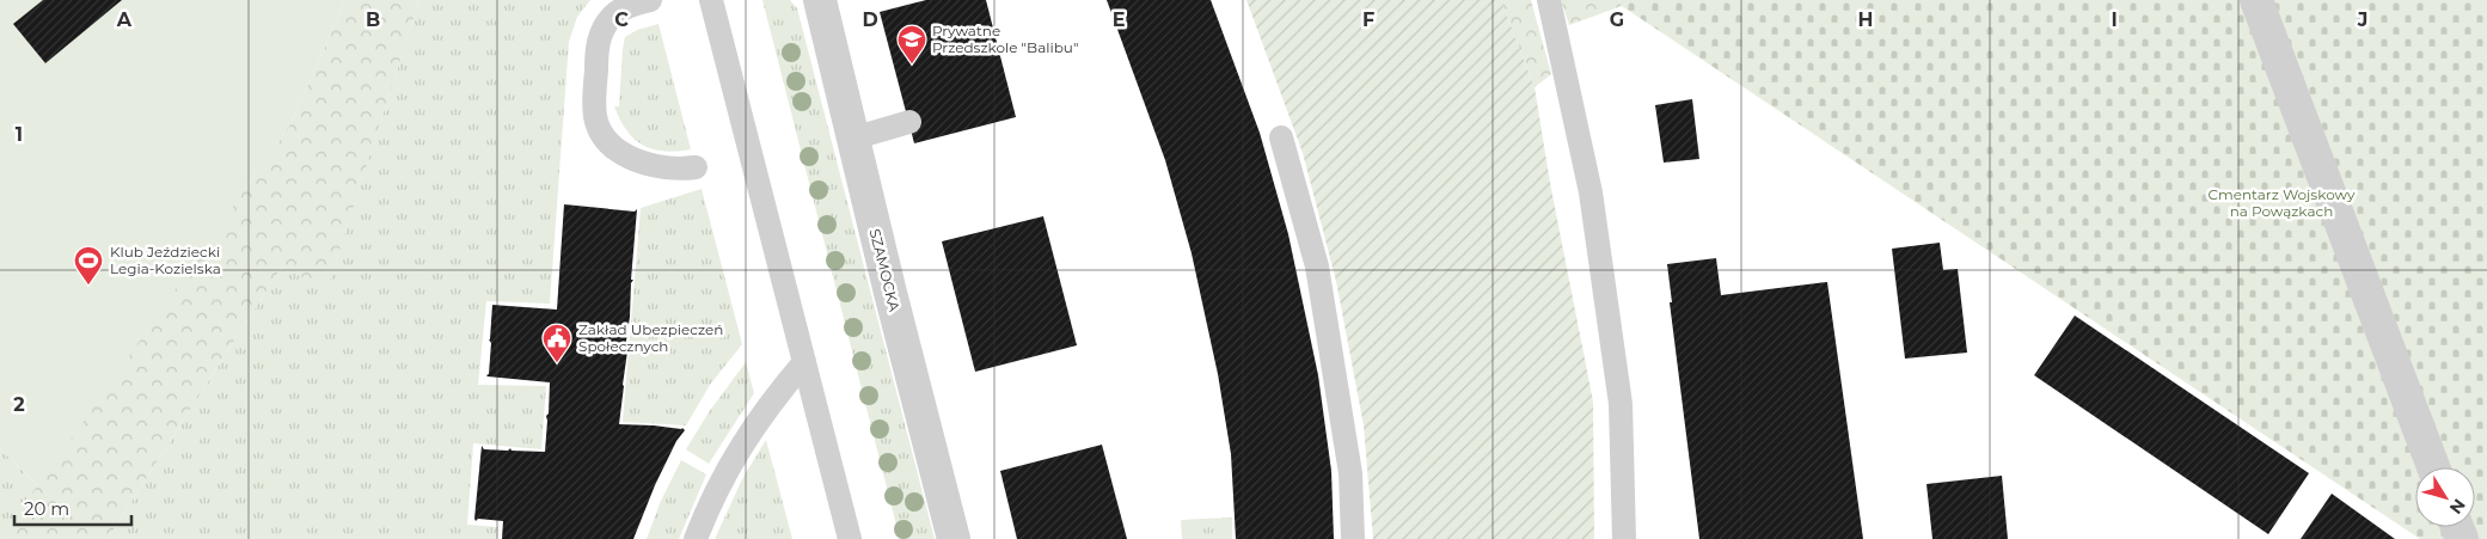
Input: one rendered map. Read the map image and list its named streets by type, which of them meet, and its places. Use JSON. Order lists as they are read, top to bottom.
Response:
{
  "streets": {
    "street": ["SZAMOCKA"]
  },
  "parks": ["Cmentarz Wojskowy na Powązkach"],
  "places": {
    "school or university": ["Prywatne Przedszkole \"Balibu\""],
    "sports": ["Klub Jeździecki Legia-Kozielska"],
    "public building": ["Zakład Ubezpieczeń Społecznych"]
  },
  "scale_bar": "20 m",
  "north": "bottom right",
  "grid": {
    "columns": [
      "A",
      "B",
      "C",
      "D",
      "E",
      "F",
      "G",
      "H",
      "I",
      "J"
    ],
    "rows": ["1", "2"]
  }
}
